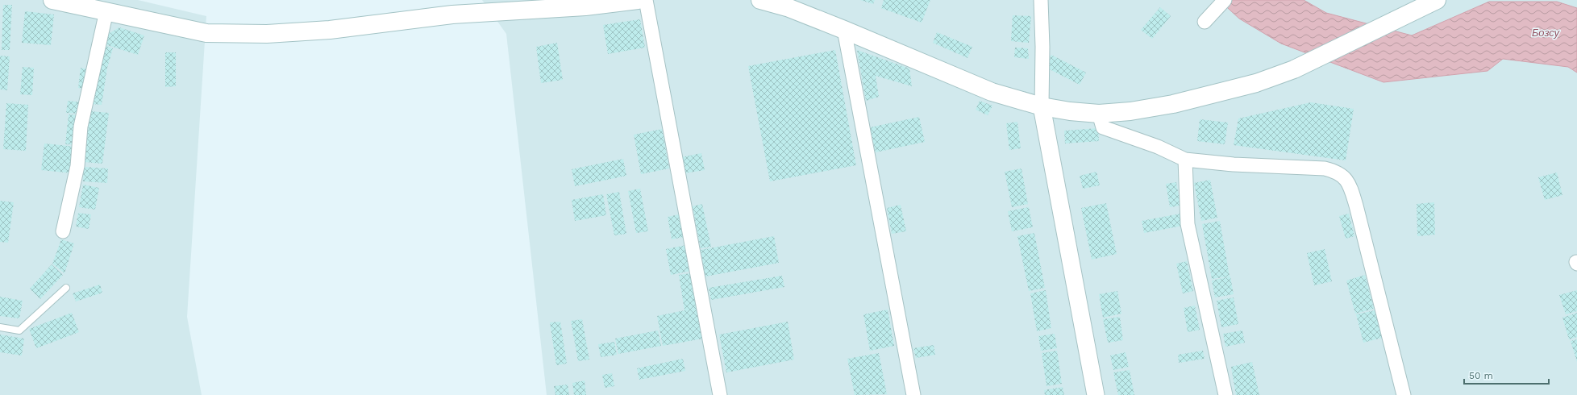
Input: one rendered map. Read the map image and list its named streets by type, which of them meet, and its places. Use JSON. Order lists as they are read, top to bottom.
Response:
{
  "water": ["Бозсу"],
  "scale_bar": "50 m"
}
